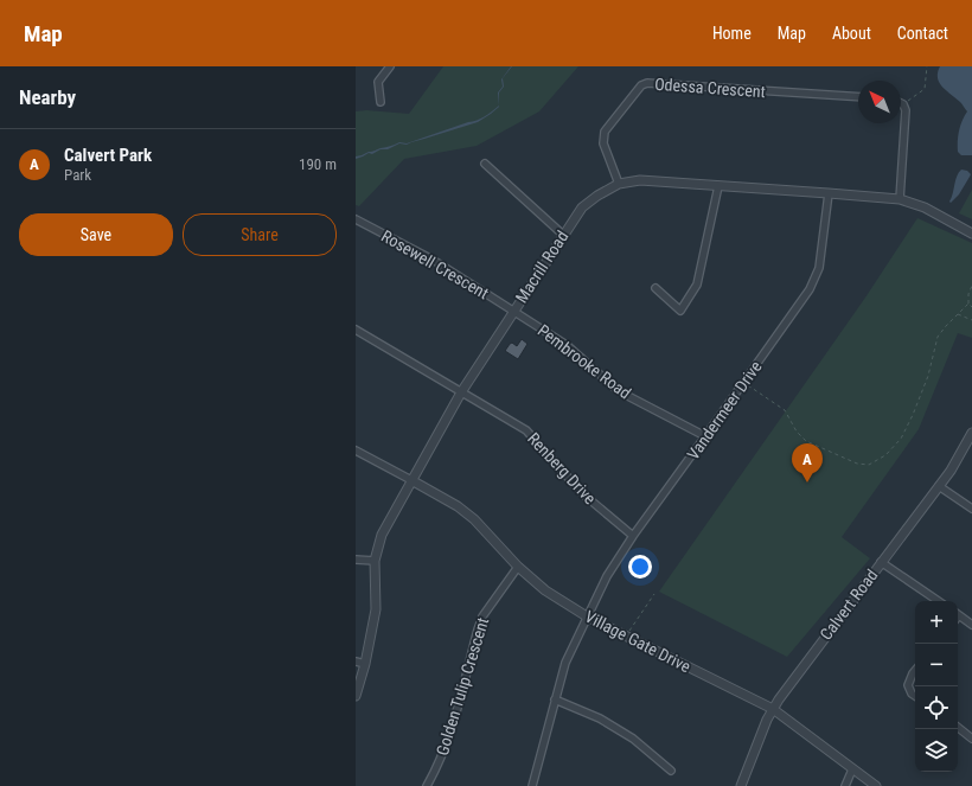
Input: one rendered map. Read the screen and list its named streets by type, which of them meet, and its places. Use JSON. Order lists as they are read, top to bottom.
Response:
{
  "streets": {
    "street": [
      "Odessa Crescent",
      "Rosewell Crescent",
      "Macrill Road",
      "Pembrooke Road",
      "Vandermeer Drive",
      "Renberg Drive",
      "Calvert Road",
      "Village Gate Drive",
      "Golden Tulip Crescent"
    ]
  },
  "crossings": [
    ["Odessa Crescent", "Macrill Road"],
    ["Rosewell Crescent", "Macrill Road"],
    ["Rosewell Crescent", "Pembrooke Road"],
    ["Macrill Road", "Pembrooke Road"],
    ["Macrill Road", "Vandermeer Drive"],
    ["Macrill Road", "Renberg Drive"],
    ["Macrill Road", "Village Gate Drive"],
    ["Pembrooke Road", "Vandermeer Drive"],
    ["Vandermeer Drive", "Renberg Drive"],
    ["Vandermeer Drive", "Village Gate Drive"],
    ["Calvert Road", "Village Gate Drive"],
    ["Village Gate Drive", "Golden Tulip Crescent"]
  ],
  "north": "top left",
  "page": {
    "header": "Map",
    "nav": [
      "Home",
      "Map",
      "About",
      "Contact"
    ],
    "heading": "Nearby",
    "list": [
      {
        "mark": "A",
        "name": "Calvert Park",
        "note": "Park",
        "value": "190 m"
      }
    ],
    "buttons": ["Save", "Share"],
    "pins": "A",
    "map_buttons": ["+", "−"]
  }
}
